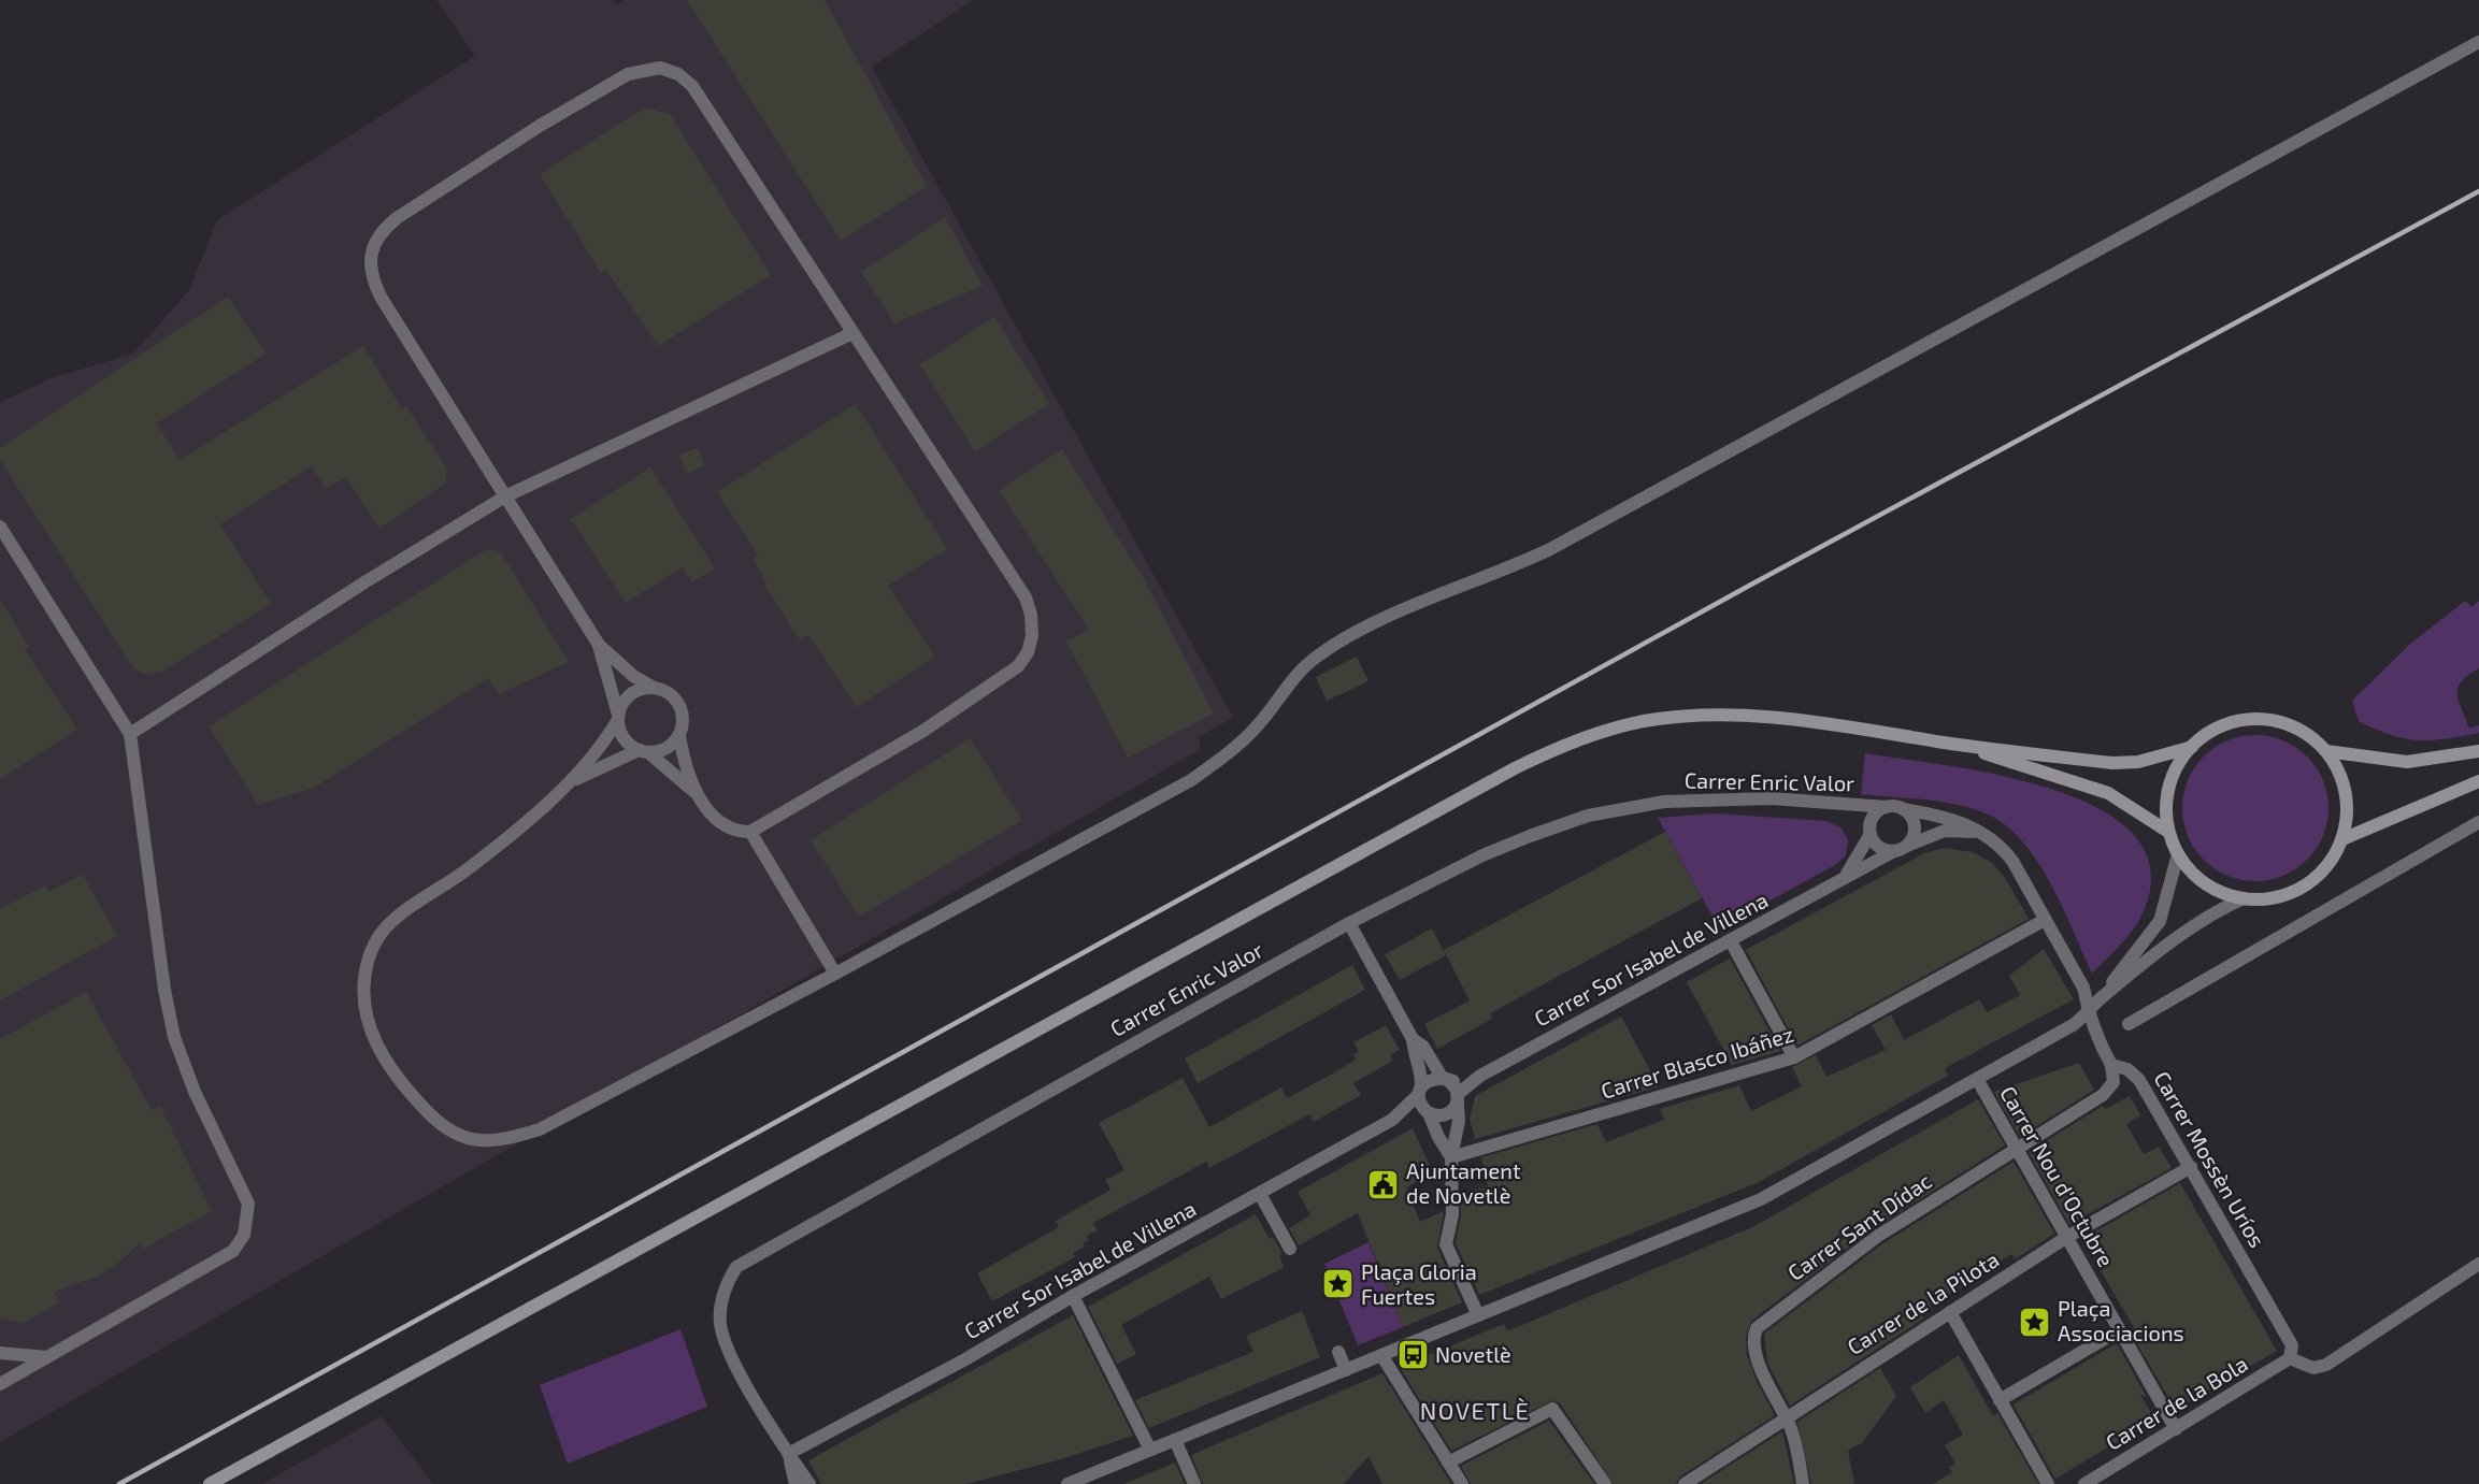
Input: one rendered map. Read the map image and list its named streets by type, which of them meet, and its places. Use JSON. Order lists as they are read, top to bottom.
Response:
{
  "streets": {
    "street": [
      "Carrer Enric Valor",
      "Carrer Sor Isabel de Villena",
      "Carrer Blasco Ibáñez",
      "Carrer Mossèn Uríos",
      "Carrer Nou d'Octubre",
      "Carrer Sant Dídac",
      "Carrer de la Pilota",
      "Carrer de la Bola"
    ]
  },
  "crossings": [
    ["Carrer Enric Valor", "Carrer Sor Isabel de Villena"],
    ["Carrer Mossèn Uríos", "Carrer Sant Dídac"],
    ["Carrer Mossèn Uríos", "Carrer de la Pilota"],
    ["Carrer Mossèn Uríos", "Carrer de la Bola"],
    ["Carrer Nou d'Octubre", "Carrer Sant Dídac"],
    ["Carrer Nou d'Octubre", "Carrer de la Pilota"],
    ["Carrer Nou d'Octubre", "Carrer de la Bola"],
    ["Carrer Sant Dídac", "Carrer de la Pilota"]
  ],
  "districts": ["NOVETLÈ"],
  "places": {
    "public building": ["Ajuntament de Novetlè"],
    "place": ["Plaça Gloria Fuertes", "Plaça Associacions"],
    "bus stop": ["Novetlè"]
  }
}
